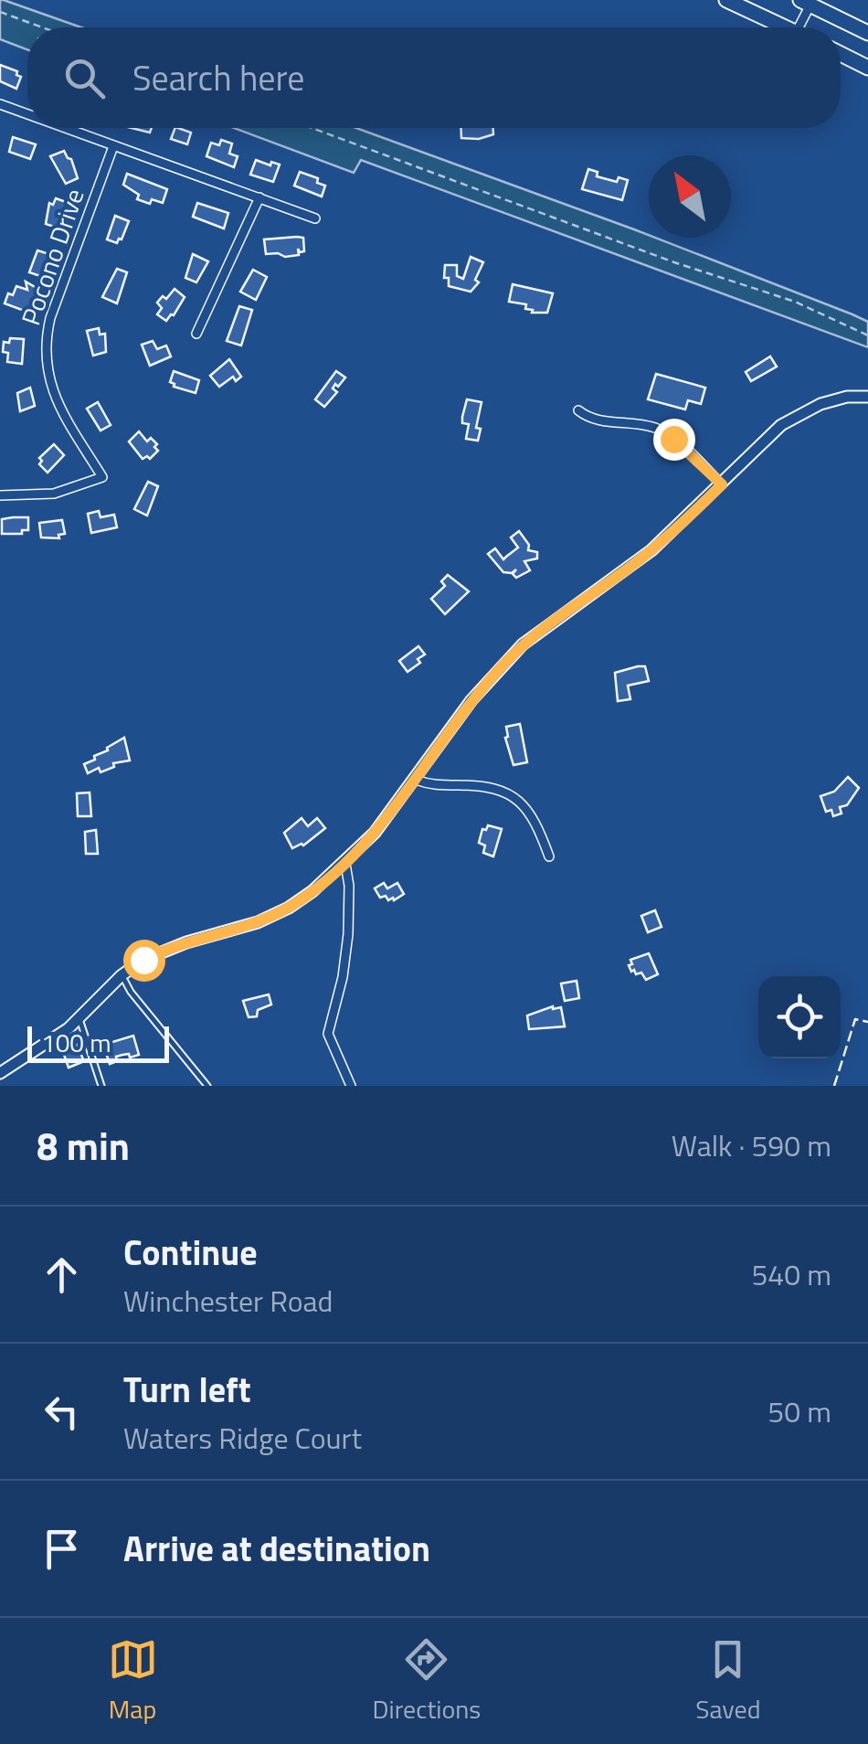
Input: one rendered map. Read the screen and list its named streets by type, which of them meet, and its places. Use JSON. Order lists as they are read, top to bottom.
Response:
{
  "streets": {
    "street": ["Pocono Drive"]
  },
  "scale_bar": "100 m",
  "north": "top left",
  "page": {
    "search": "Search here",
    "scale": "100 m",
    "heading": ["8 min", "Walk · 590 m"],
    "list": [
      ["Continue", "Winchester Road", "540 m"],
      ["Turn left", "Waters Ridge Court", "50 m"],
      "Arrive at destination"
    ],
    "nav": ["Map", "Directions", "Saved"]
  }
}
